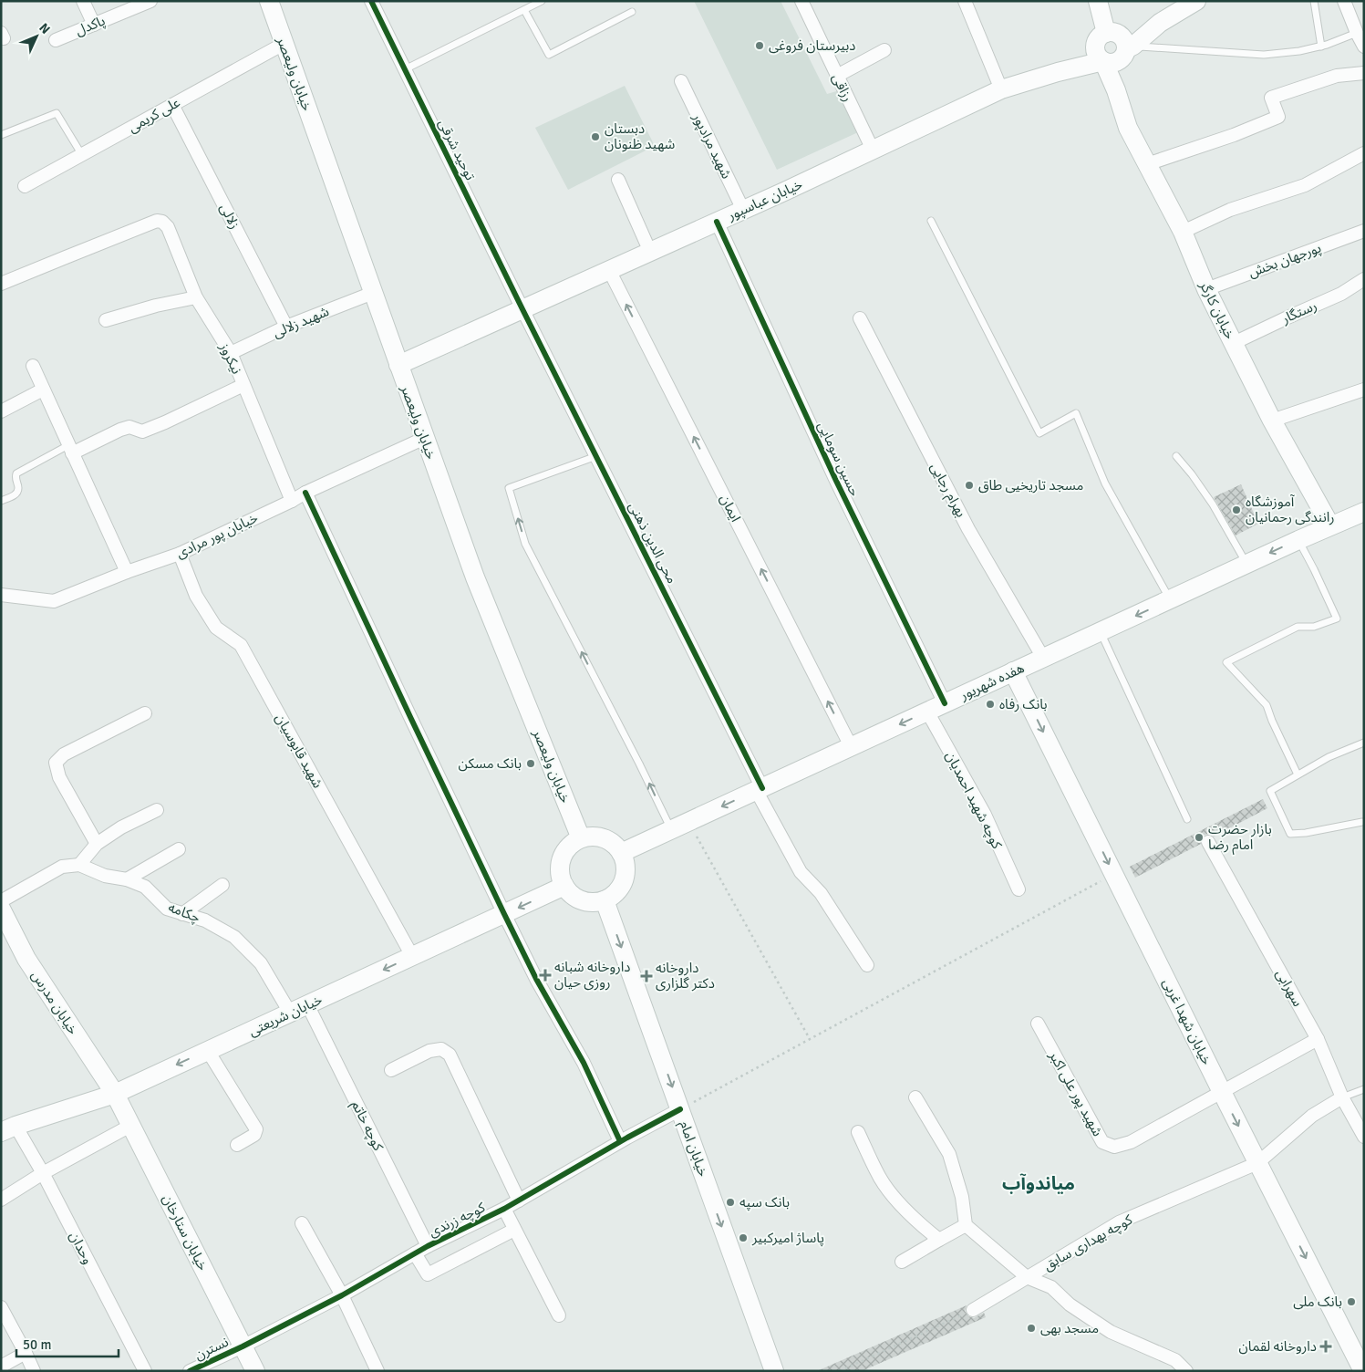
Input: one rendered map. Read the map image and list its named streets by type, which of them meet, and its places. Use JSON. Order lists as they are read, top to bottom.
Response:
{
  "streets": {
    "main road": [
      "خیابان ولیعصر",
      "خیابان عباسپور",
      "خیابان کارگر",
      "هفده شهریور",
      "خیابان مدرس",
      "خیابان شریعتی",
      "خیابان شهدا غربی",
      "خیابان امام",
      "خیابان ستارخان"
    ],
    "street": [
      "پاکدل",
      "رزاقی",
      "علی کریمی",
      "شهید مرادپور",
      "توحید شرقی",
      "زلالی",
      "پورجهان بخش",
      "رستگار",
      "شهید زلالی",
      "نیکروز",
      "حسین سومایی",
      "بهرام رجایی",
      "ایمان",
      "خیابان پور مرادی",
      "محی الدین ذهنی",
      "شهید قابوسیان",
      "کوچه شهید احمدیان",
      "چکامه",
      "سهرابی",
      "شهید پور علی اکبر",
      "کوچه خاتم",
      "کوچه زرندی",
      "کوچه بهداری سابق",
      "وحدان",
      "نسترن"
    ]
  },
  "crossings": [
    ["خیابان ولیعصر", "علی کریمی"],
    ["خیابان ولیعصر", "خیابان عباسپور"],
    ["خیابان ولیعصر", "شهید زلالی"],
    ["خیابان ولیعصر", "خیابان پور مرادی"],
    ["خیابان ولیعصر", "هفده شهریور"],
    ["خیابان ولیعصر", "خیابان شریعتی"],
    ["خیابان ولیعصر", "خیابان امام"],
    ["رزاقی", "خیابان عباسپور"],
    ["علی کریمی", "زلالی"],
    ["شهید مرادپور", "خیابان عباسپور"],
    ["توحید شرقی", "خیابان عباسپور"],
    ["توحید شرقی", "محی الدین ذهنی"],
    ["خیابان عباسپور", "خیابان کارگر"],
    ["خیابان عباسپور", "حسین سومایی"],
    ["خیابان عباسپور", "ایمان"],
    ["خیابان عباسپور", "محی الدین ذهنی"],
    ["زلالی", "شهید زلالی"],
    ["پورجهان بخش", "خیابان کارگر"],
    ["خیابان کارگر", "رستگار"],
    ["خیابان کارگر", "هفده شهریور"],
    ["شهید زلالی", "نیکروز"],
    ["نیکروز", "خیابان پور مرادی"],
    ["حسین سومایی", "هفده شهریور"],
    ["بهرام رجایی", "هفده شهریور"],
    ["ایمان", "هفده شهریور"],
    ["خیابان پور مرادی", "شهید قابوسیان"],
    ["محی الدین ذهنی", "هفده شهریور"],
    ["هفده شهریور", "کوچه شهید احمدیان"],
    ["هفده شهریور", "خیابان شریعتی"],
    ["هفده شهریور", "خیابان شهدا غربی"],
    ["هفده شهریور", "خیابان امام"],
    ["شهید قابوسیان", "خیابان شریعتی"],
    ["چکامه", "خیابان شریعتی"],
    ["سهرابی", "شهید پور علی اکبر"],
    ["سهرابی", "کوچه بهداری سابق"],
    ["خیابان مدرس", "خیابان شریعتی"],
    ["خیابان مدرس", "خیابان ستارخان"],
    ["خیابان شریعتی", "کوچه خاتم"],
    ["خیابان شریعتی", "خیابان امام"],
    ["خیابان شریعتی", "خیابان ستارخان"],
    ["خیابان شریعتی", "وحدان"],
    ["خیابان شهدا غربی", "شهید پور علی اکبر"],
    ["خیابان شهدا غربی", "کوچه بهداری سابق"],
    ["کوچه خاتم", "کوچه زرندی"],
    ["خیابان امام", "کوچه زرندی"],
    ["کوچه زرندی", "خیابان ستارخان"],
    ["کوچه زرندی", "نسترن"],
    ["خیابان ستارخان", "نسترن"]
  ],
  "one_way": [
    "ایمان",
    "هفده شهریور",
    "خیابان شریعتی",
    "خیابان شهدا غربی",
    "خیابان امام"
  ],
  "districts": ["میاندوآب"],
  "places": {
    "other": [
      "دبیرستان فروغی",
      "دبستان شهید ظنونان",
      "مسجد تاریخیی طاق",
      "آموزشگاه رانندگی رحمانیان",
      "بانک رفاه",
      "بانک مسکن",
      "بازار حضرت امام رضا",
      "بانک سپه",
      "پاساژ امیرکبیر",
      "بانک ملی",
      "مسجد بهی"
    ],
    "health": ["داروخانه شبانه روزی حیان", "داروخانه دکتر گلزاری", "داروخانه لقمان"]
  },
  "scale_bar": "50 m",
  "north": "top right"
}
